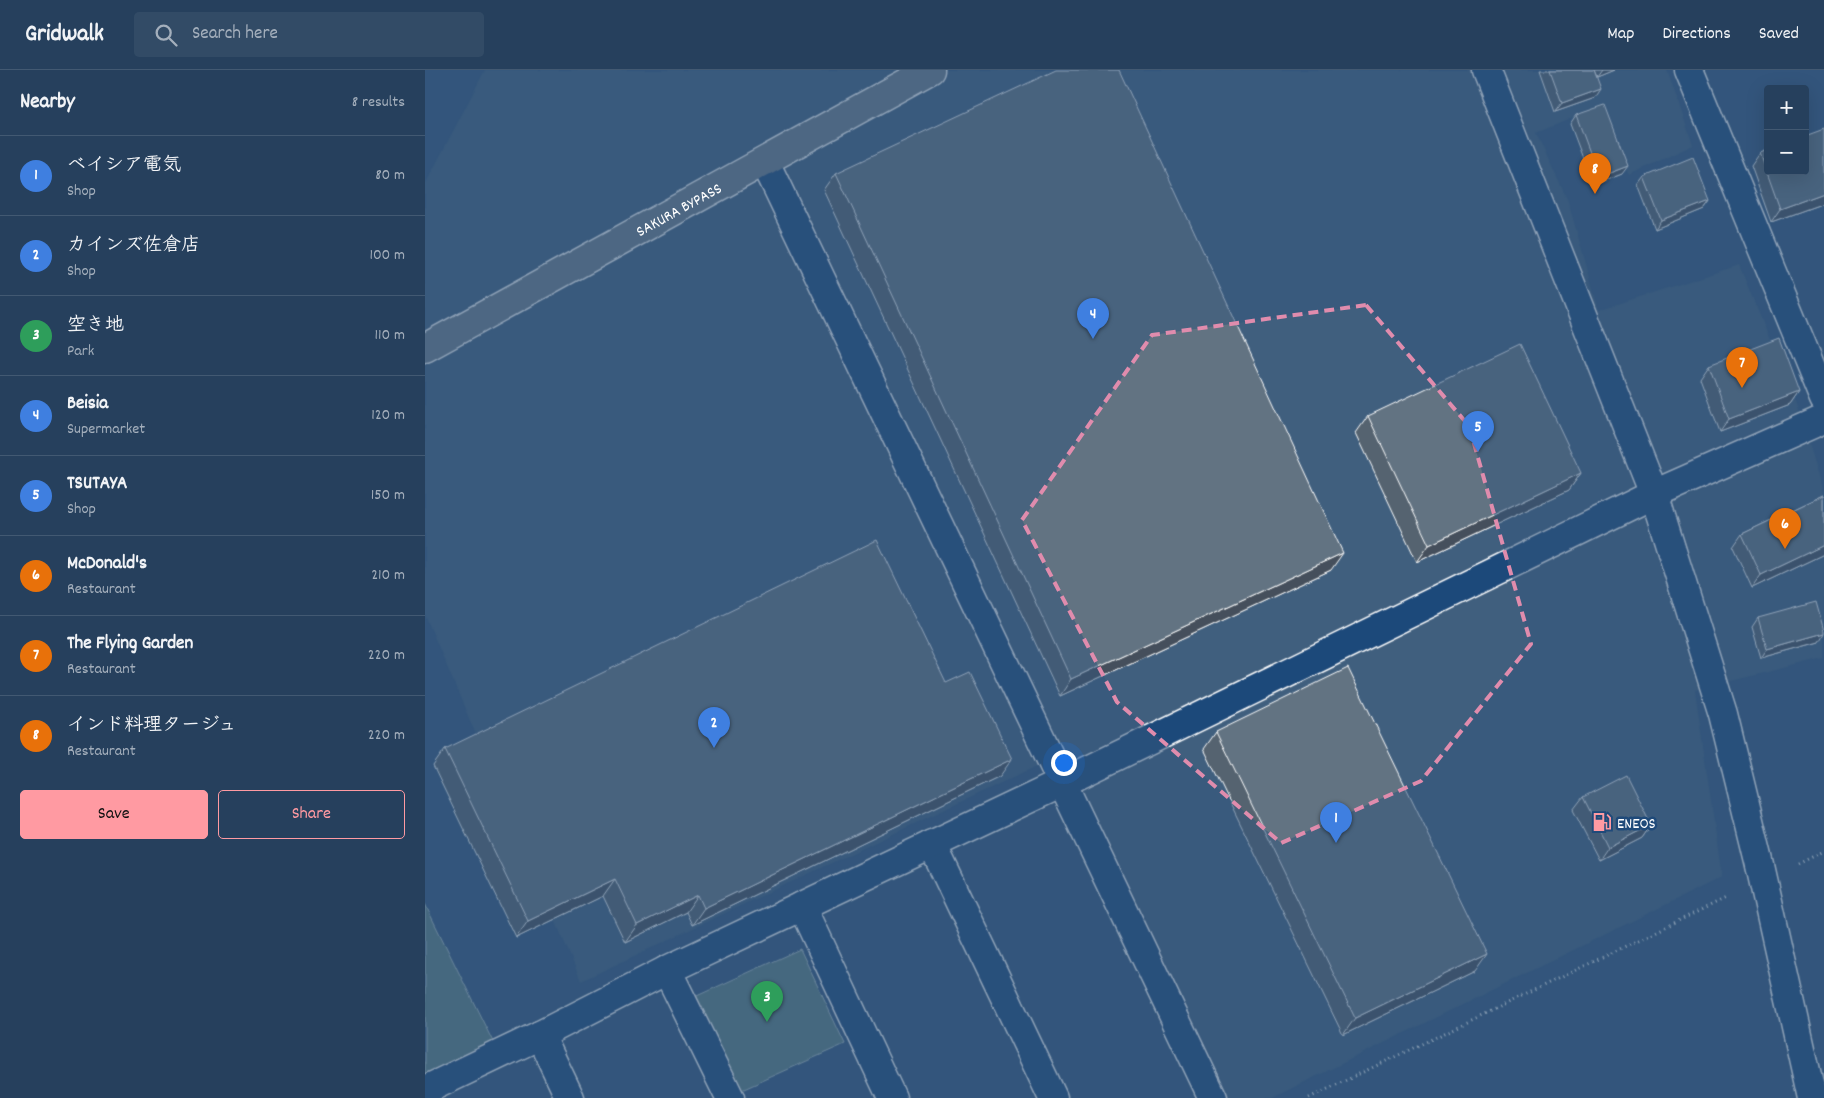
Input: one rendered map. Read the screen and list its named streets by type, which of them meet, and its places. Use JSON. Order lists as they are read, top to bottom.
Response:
{
  "streets": {
    "highway": ["SAKURA BYPASS"]
  },
  "places": {
    "fuel station": ["ENEOS"]
  },
  "page": {
    "header": "Gridwalk",
    "search": "Search here",
    "nav": ["Map", "Directions", "Saved"],
    "heading": ["Nearby", "8 results"],
    "map_buttons": ["+", "−"],
    "list": [
      {
        "mark": "1",
        "name": "ベイシア電気",
        "note": "Shop",
        "value": "80 m"
      },
      {
        "mark": "2",
        "name": "カインズ佐倉店",
        "note": "Shop",
        "value": "100 m"
      },
      {
        "mark": "3",
        "name": "空き地",
        "note": "Park",
        "value": "110 m"
      },
      {
        "mark": "4",
        "name": "Beisia",
        "note": "Supermarket",
        "value": "120 m"
      },
      {
        "mark": "5",
        "name": "TSUTAYA",
        "note": "Shop",
        "value": "150 m"
      },
      {
        "mark": "6",
        "name": "McDonald's",
        "note": "Restaurant",
        "value": "210 m"
      },
      {
        "mark": "7",
        "name": "The Flying Garden",
        "note": "Restaurant",
        "value": "220 m"
      },
      {
        "mark": "8",
        "name": "インド料理タージュ",
        "note": "Restaurant",
        "value": "220 m"
      }
    ],
    "pins": [
      "8",
      "4",
      "7",
      "5",
      "6",
      "2",
      "1",
      "3"
    ],
    "buttons": ["Save", "Share"]
  }
}
